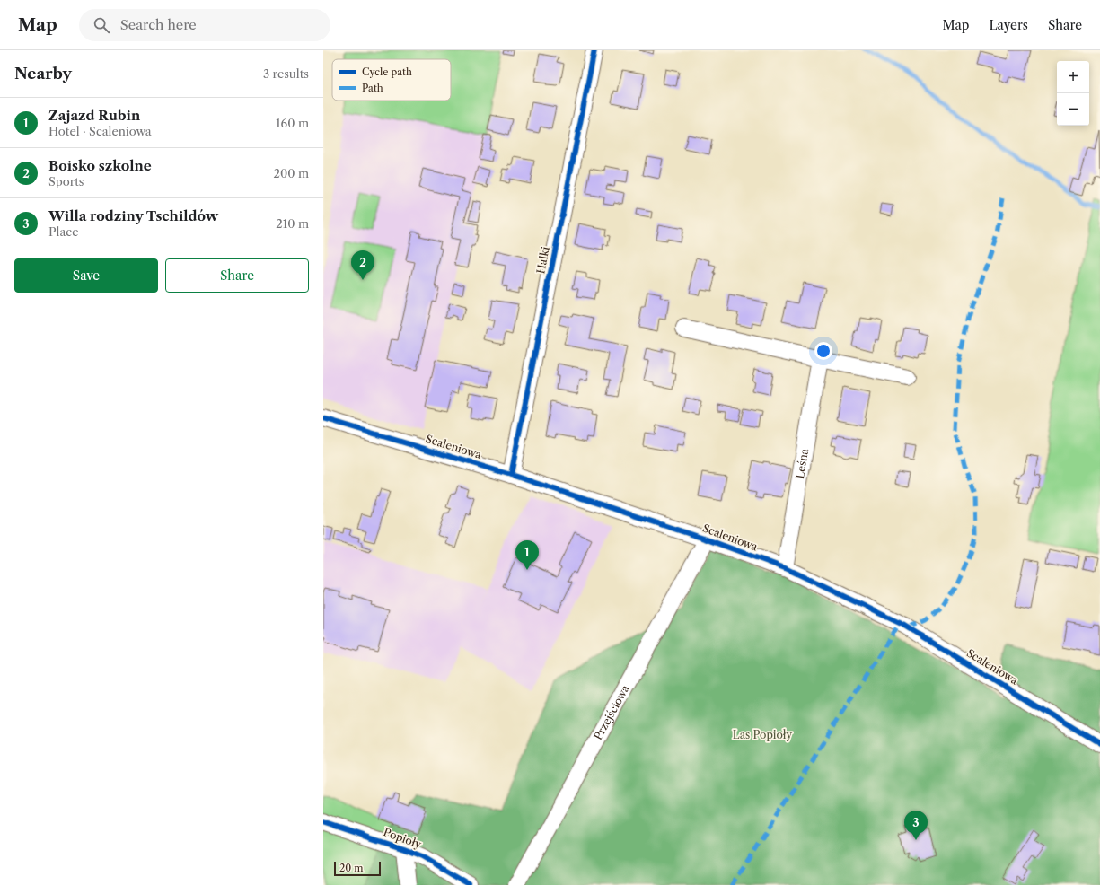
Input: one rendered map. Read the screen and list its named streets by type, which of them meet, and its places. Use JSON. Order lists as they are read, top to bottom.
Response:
{
  "streets": {
    "street": [
      "Halki",
      "Scaleniowa",
      "Leśna",
      "Przejściowa",
      "Popioły"
    ]
  },
  "crossings": [
    ["Halki", "Scaleniowa"],
    ["Scaleniowa", "Leśna"],
    ["Scaleniowa", "Przejściowa"]
  ],
  "parks": ["Las Popioły"],
  "legend": ["Cycle path", "Path"],
  "scale_bar": "20 m",
  "page": {
    "header": "Map",
    "search": "Search here",
    "nav": ["Map", "Layers", "Share"],
    "heading": ["Nearby", "3 results"],
    "map_buttons": ["+", "−"],
    "list": [
      {
        "mark": "1",
        "name": "Zajazd Rubin",
        "note": "Hotel · Scaleniowa",
        "value": "160 m"
      },
      {
        "mark": "2",
        "name": "Boisko szkolne",
        "note": "Sports",
        "value": "200 m"
      },
      {
        "mark": "3",
        "name": "Willa rodziny Tschildów",
        "note": "Place",
        "value": "210 m"
      }
    ],
    "buttons": ["Save", "Share"],
    "pins": ["2", "1", "3"],
    "scale": "20 m"
  }
}
